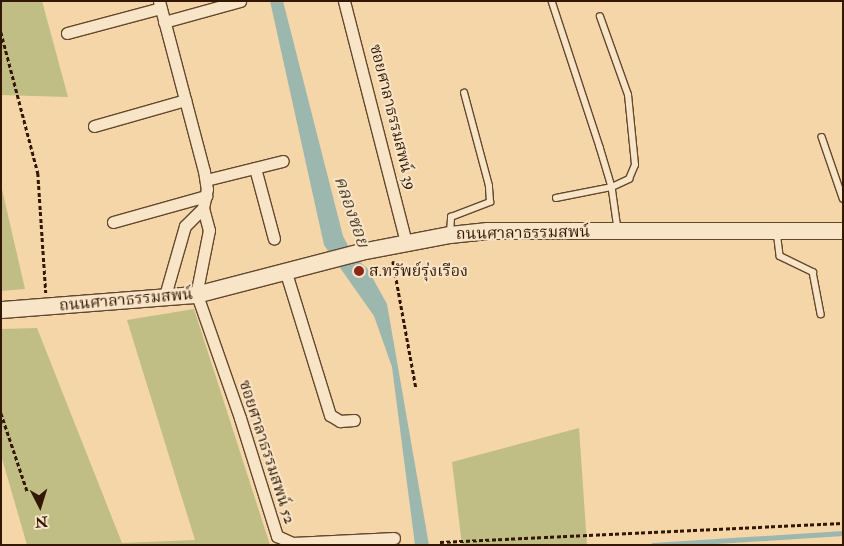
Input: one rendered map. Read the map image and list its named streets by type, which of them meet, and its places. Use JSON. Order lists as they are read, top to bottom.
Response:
{
  "streets": {
    "street": ["ซอยศาลาธรรมสพน์ 39", "ถนนศาลาธรรมสพน์", "ซอยศาลาธรรมสพน์ 52"]
  },
  "crossings": [
    ["ซอยศาลาธรรมสพน์ 39", "ถนนศาลาธรรมสพน์"],
    ["ถนนศาลาธรรมสพน์", "ซอยศาลาธรรมสพน์ 52"]
  ],
  "water": ["คลองซอย"],
  "places": ["ส.ทรัพย์รุ่งเรือง"],
  "north": "bottom"
}
